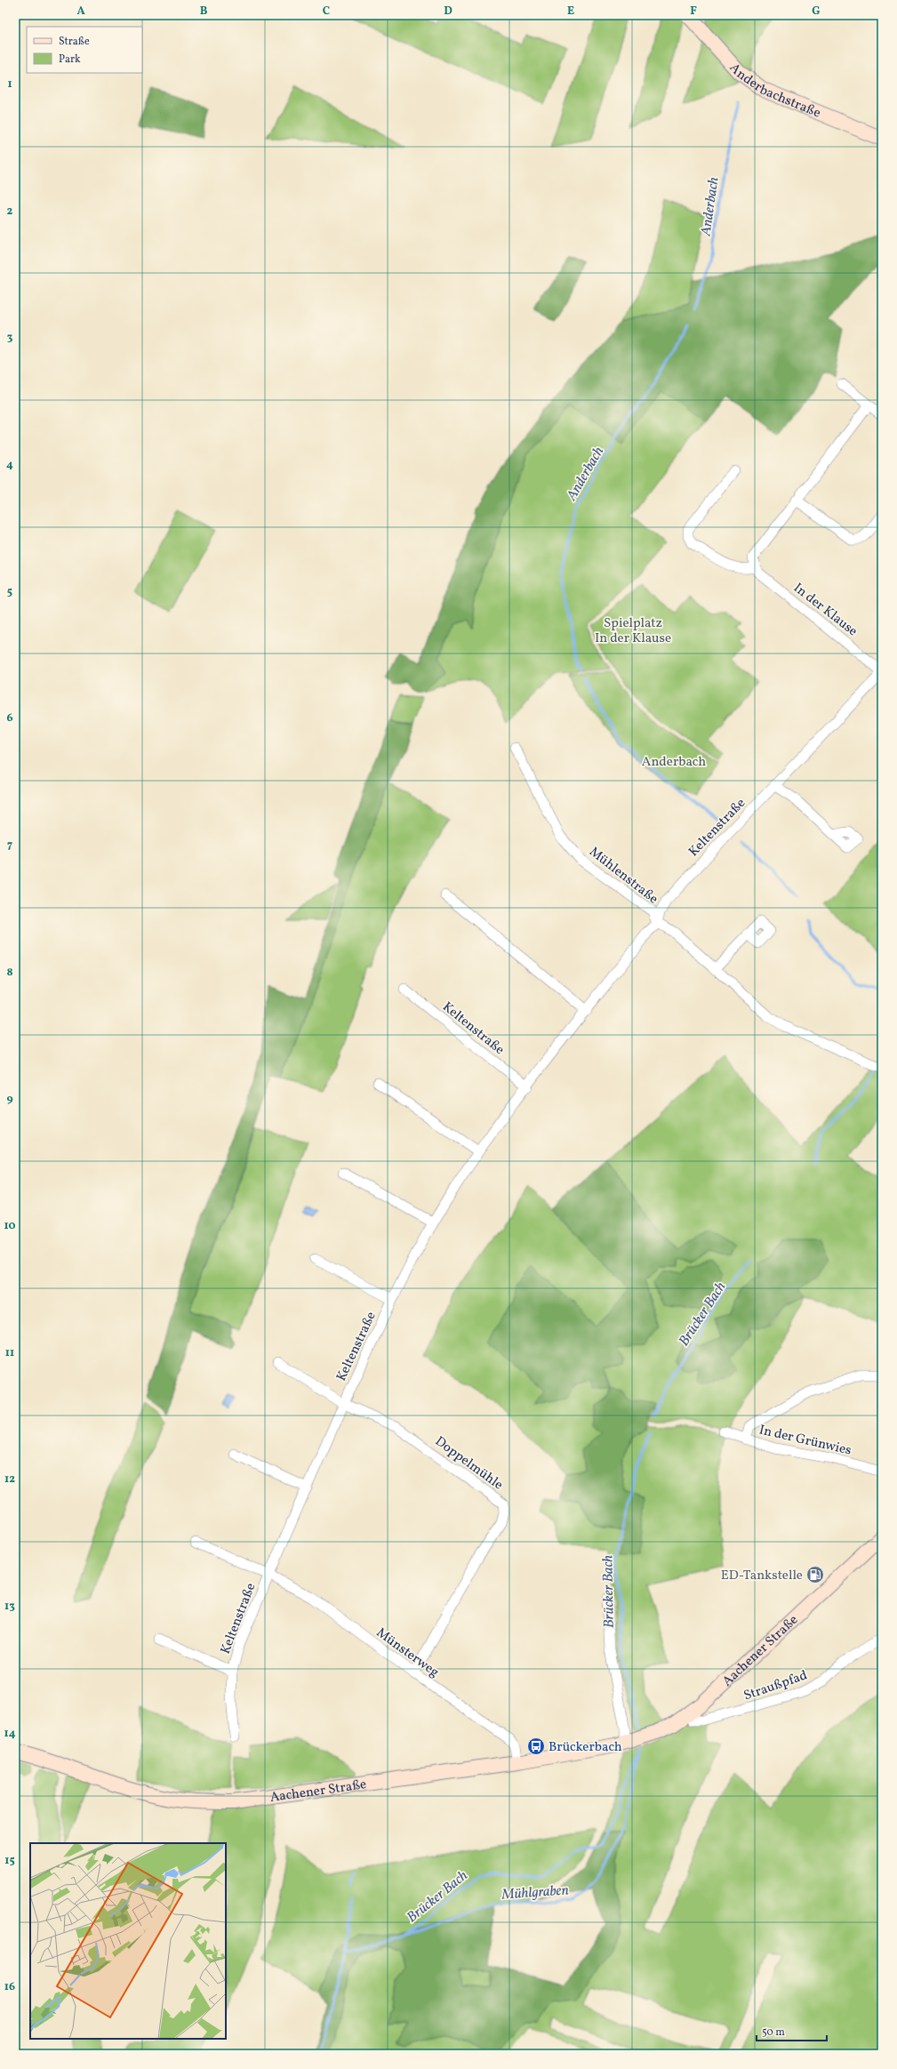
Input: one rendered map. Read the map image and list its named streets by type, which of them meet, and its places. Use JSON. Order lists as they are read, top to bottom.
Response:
{
  "streets": {
    "main road": ["Anderbachstraße", "Aachener Straße"],
    "street": [
      "In der Klause",
      "Keltenstraße",
      "Mühlenstraße",
      "In der Grünwies",
      "Doppelmühle",
      "Münsterweg",
      "Straußpfad"
    ]
  },
  "crossings": [
    ["In der Klause", "Keltenstraße"],
    ["Keltenstraße", "Mühlenstraße"],
    ["Keltenstraße", "Doppelmühle"],
    ["Keltenstraße", "Münsterweg"],
    ["Doppelmühle", "Münsterweg"],
    ["Aachener Straße", "Münsterweg"],
    ["Aachener Straße", "Straußpfad"]
  ],
  "water": ["Anderbach", "Brücker Bach", "Mühlgraben"],
  "parks": ["Spielplatz In der Klause", "Anderbach"],
  "places": {
    "fuel station": ["ED-Tankstelle"],
    "bus stop": ["Brückerbach"]
  },
  "legend": ["Straße", "Park"],
  "scale_bar": "50 m",
  "grid": {
    "columns": [
      "A",
      "B",
      "C",
      "D",
      "E",
      "F",
      "G"
    ],
    "rows": [
      "1",
      "2",
      "3",
      "4",
      "5",
      "6",
      "7",
      "8",
      "9",
      "10",
      "11",
      "12",
      "13",
      "14",
      "15",
      "16"
    ]
  }
}
